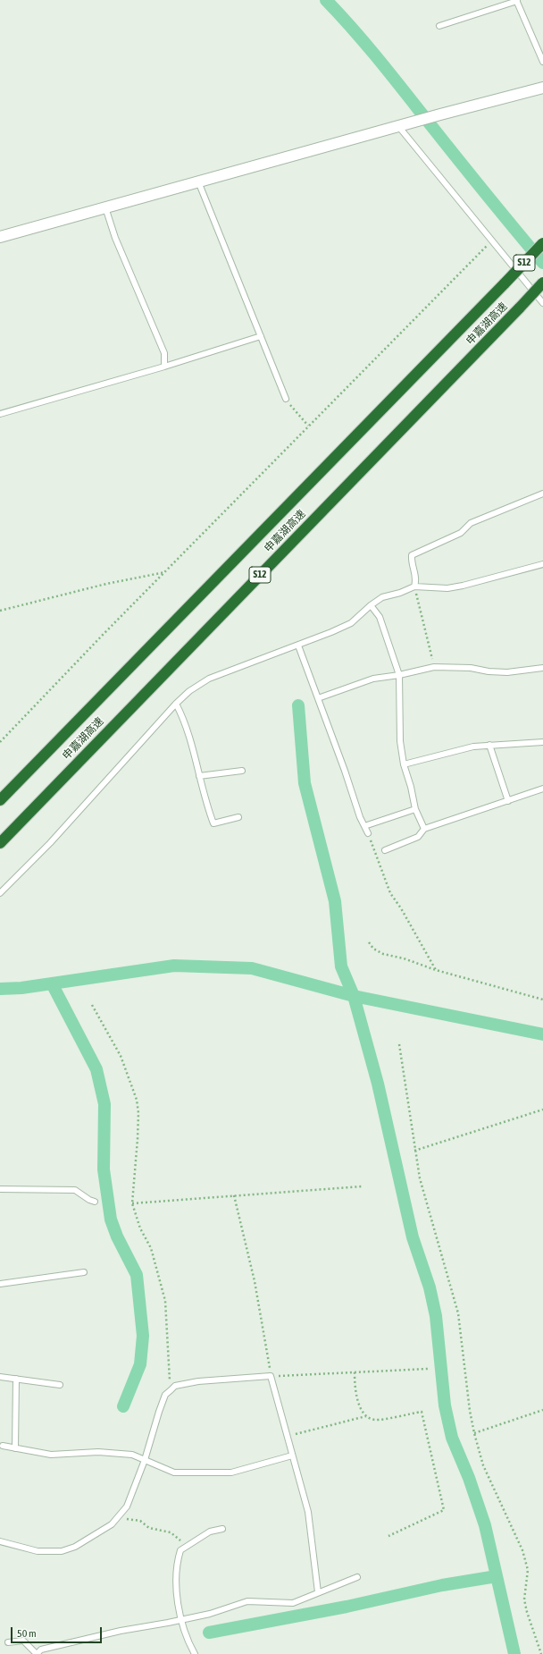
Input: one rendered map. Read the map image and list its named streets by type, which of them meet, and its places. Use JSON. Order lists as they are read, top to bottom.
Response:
{
  "streets": {
    "highway": ["S12", "申嘉湖高速"]
  },
  "scale_bar": "50 m"
}
